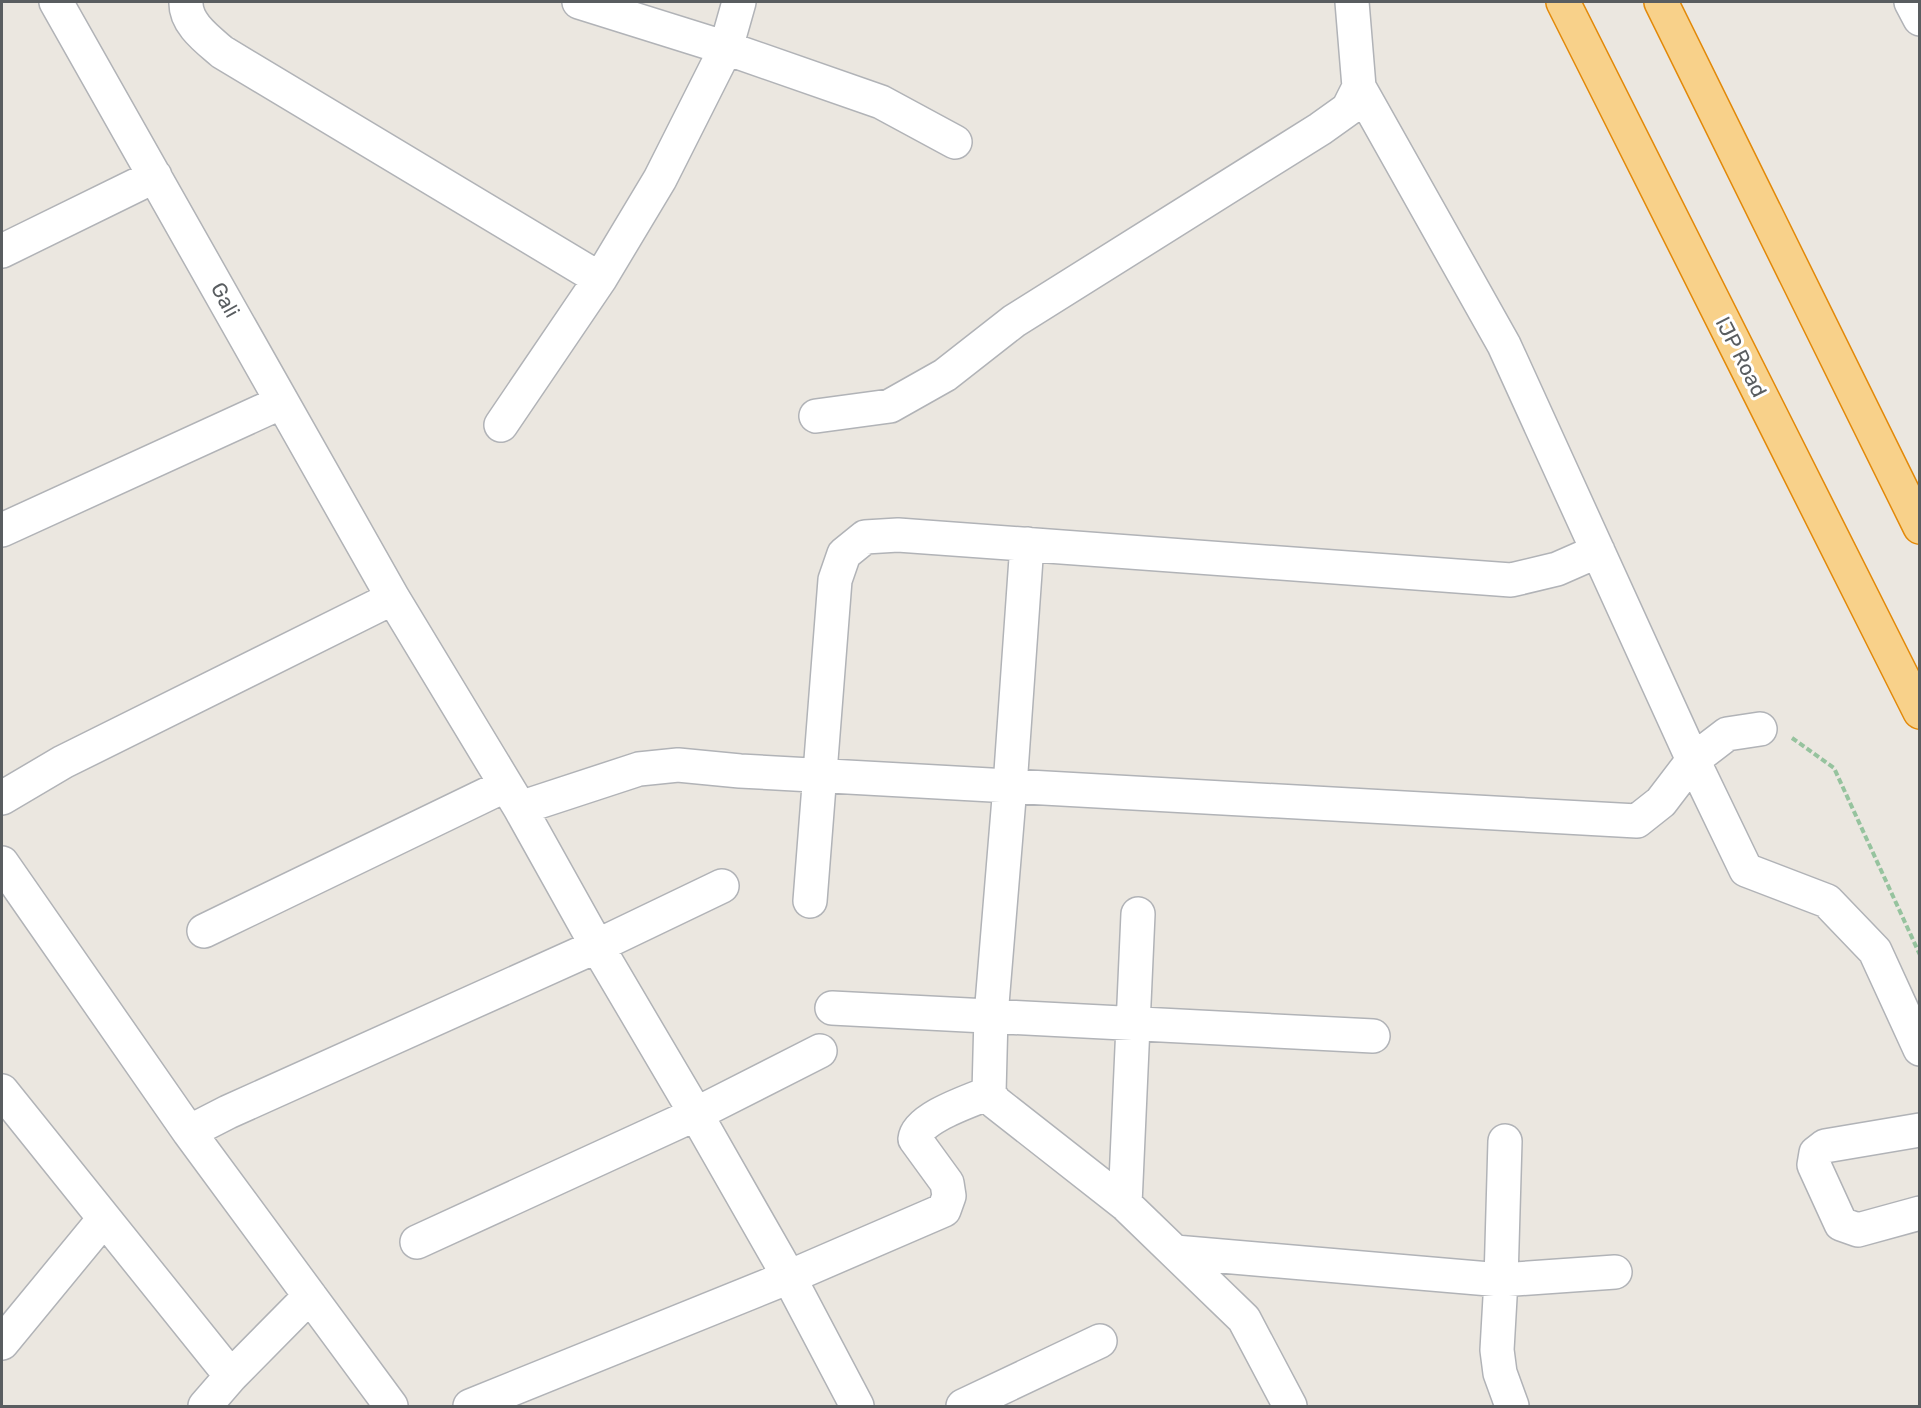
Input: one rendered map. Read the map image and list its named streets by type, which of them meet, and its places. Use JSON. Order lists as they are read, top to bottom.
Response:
{
  "streets": {
    "highway": ["IJP Road"],
    "street": ["Gali"]
  }
}
